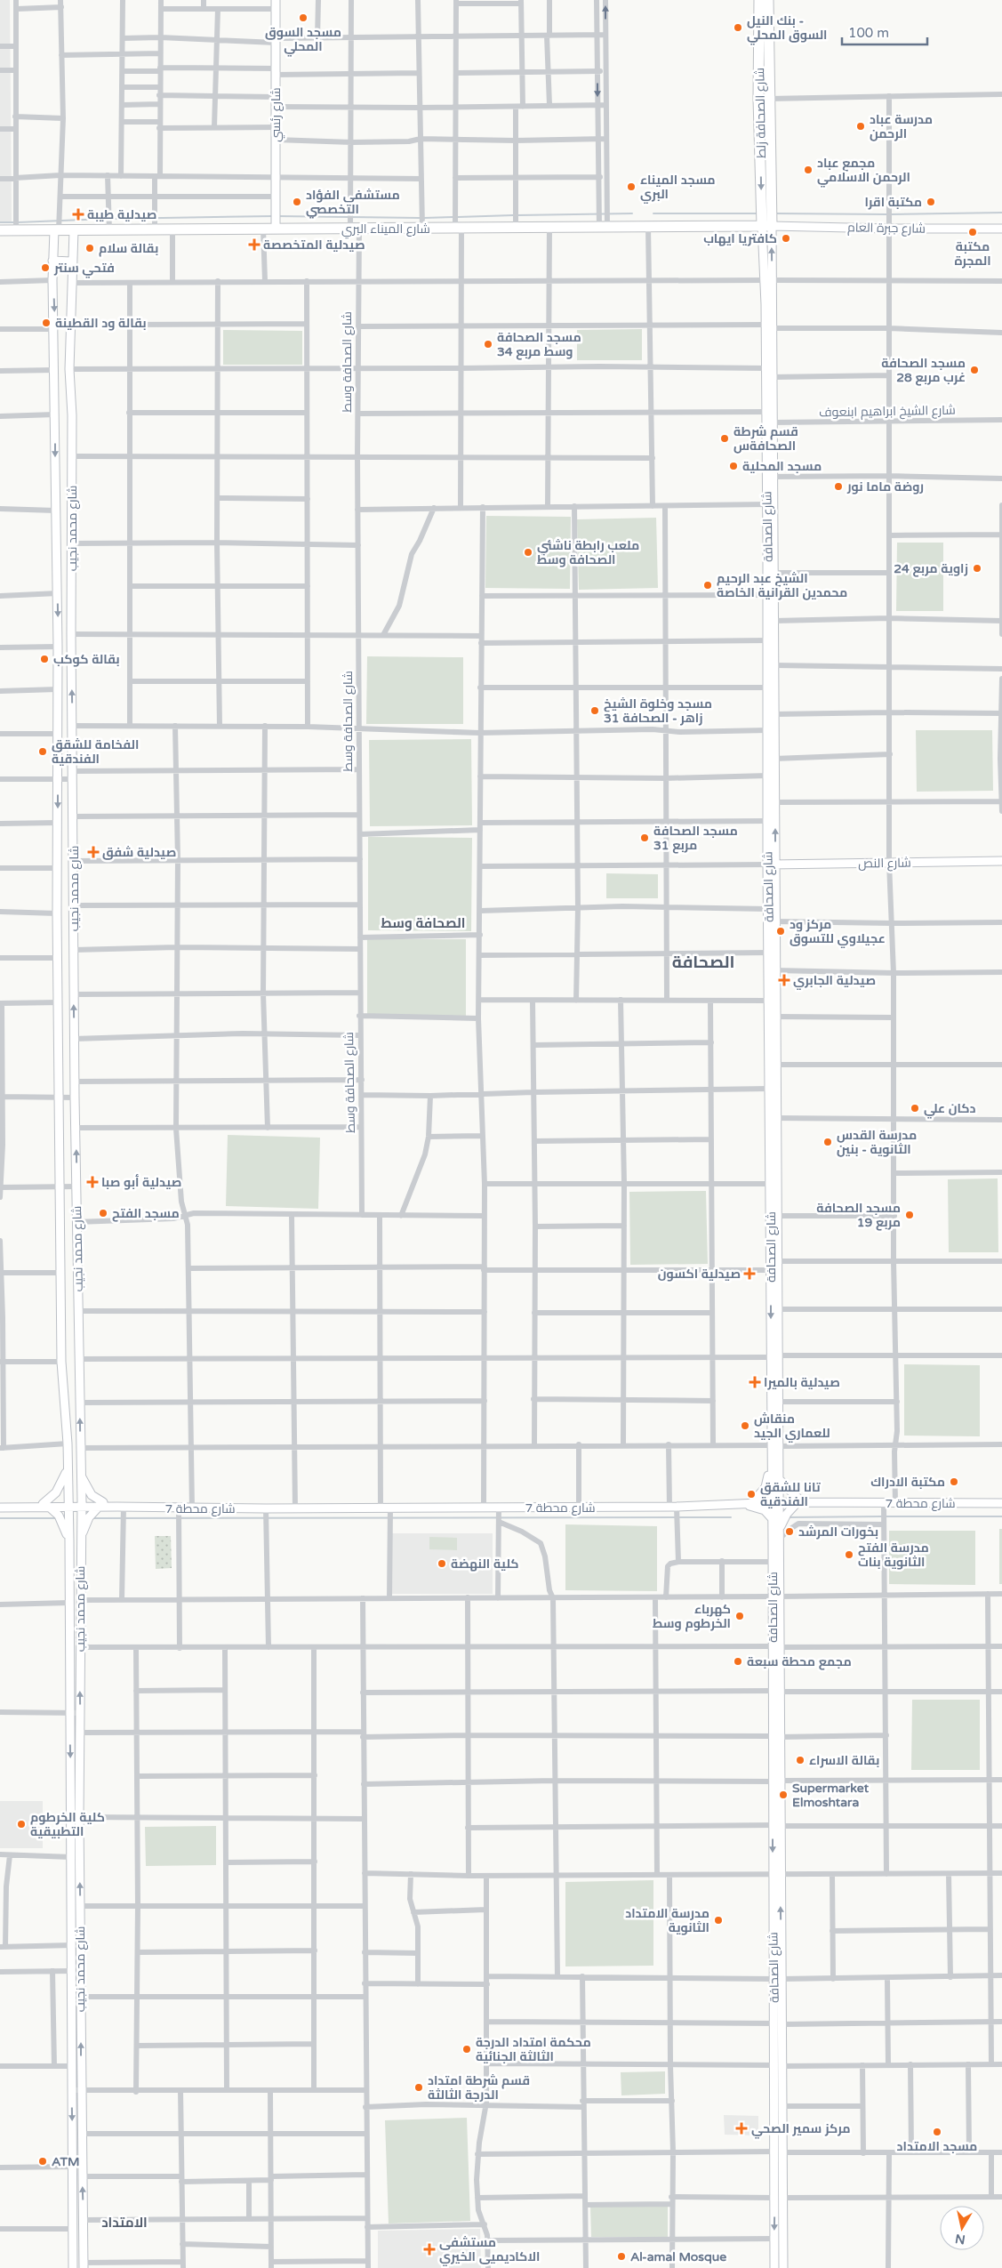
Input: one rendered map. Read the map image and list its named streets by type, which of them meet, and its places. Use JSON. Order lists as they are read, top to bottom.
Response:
{
  "streets": {
    "highway": ["شارع الصحافة زلط", "شارع الميناء البري"],
    "main road": [
      "شارع رئسي",
      "شارع جبرة العام",
      "شارع الصحافة",
      "شارع محمد نجيب",
      "شارع النص",
      "شارع محطة 7"
    ],
    "street": ["شارع الصحافة وسط", "شارع الشيخ ابراهيم ابنعوف"]
  },
  "crossings": [
    ["شارع الصحافة زلط", "شارع جبرة العام"],
    ["شارع الصحافة زلط", "شارع الميناء البري"],
    ["شارع الصحافة زلط", "شارع الصحافة"],
    ["شارع رئسي", "شارع الميناء البري"],
    ["شارع جبرة العام", "شارع الميناء البري"],
    ["شارع جبرة العام", "شارع الصحافة"],
    ["شارع الميناء البري", "شارع الصحافة وسط"],
    ["شارع الميناء البري", "شارع الصحافة"],
    ["شارع الميناء البري", "شارع محمد نجيب"],
    ["شارع الشيخ ابراهيم ابنعوف", "شارع الصحافة"],
    ["شارع الصحافة", "شارع النص"],
    ["شارع الصحافة", "شارع محطة 7"],
    ["شارع محمد نجيب", "شارع محطة 7"]
  ],
  "districts": ["الصحافة وسط", "الصحافة", "الامتداد"],
  "places": {
    "other": [
      "مسجد السوق المحلي",
      "بنك النيل - السوق المحلي",
      "مدرسة عباد الرحمن",
      "مجمع عباد الرحمن الاسلامي",
      "مسجد الميناء البري",
      "مستشفى الفؤاد التخصصي",
      "مكتبة اقرا",
      "مكتبة المجرة",
      "كافتريا ايهاب",
      "بقالة سلام",
      "فتحي سنتر",
      "بقالة ود القطينة",
      "مسجد الصحافة وسط مربع 34",
      "مسجد الصحافة غرب مربع 28",
      "قسم شرطة الصحافةس",
      "مسجد المحلية",
      "روضة ماما نور",
      "ملعب رابطة ناشئي الصحافة وسط",
      "زاوية مربع 24",
      "الشيخ عبد الرحيم محمدين القرانية الخاصة",
      "بقالة كوكب",
      "مسجد وخلوة الشيخ زاهر - الصحافة 31",
      "الفخامة للشقق الفندقية",
      "مسجد الصحافة مربع 31",
      "مركز ود عجيلاوي للتسوق",
      "دكان علي",
      "مدرسة القدس الثانوية - بنين",
      "مسجد الفتح",
      "مسجد الصحافة مربع 19",
      "منقاش للعماري الجيد",
      "مكتبة الادراك",
      "تانا للشقق الفندقية",
      "بخورات المرشد",
      "مدرسة الفتح الثانوية بنات",
      "كلية النهضة",
      "كهرباء الخرطوم وسط",
      "مجمع محطة سبعة",
      "بقالة الاسراء",
      "Supermarket Elmoshtara",
      "كلية الخرطوم التطبيقية",
      "مدرسة الامتداد الثانوية",
      "محكمة امتداد الدرجة الثالثة الجنائية",
      "قسم شرطة امتداد الدرجة الثالثة",
      "مسجد الامتداد",
      "ATM",
      "Al-amal Mosque"
    ],
    "health": [
      "صيدلية طيبة",
      "صيدلية المتخصصة",
      "صيدلية شفق",
      "صيدلية الجابري",
      "صيدلية أبو صبا",
      "صيدلية اكسون",
      "صيدلية بالميرا",
      "مركز سمير الصحي",
      "مستشفى الاكاديميى الخيري"
    ]
  },
  "scale_bar": "100 m",
  "north": "bottom"
}
